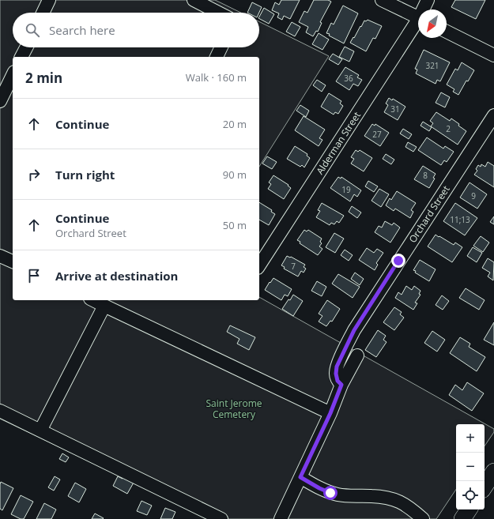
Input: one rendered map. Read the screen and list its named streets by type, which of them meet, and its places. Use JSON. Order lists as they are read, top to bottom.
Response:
{
  "streets": {
    "street": ["Alderman Street", "Orchard Street"]
  },
  "parks": ["Saint Jerome Cemetery"],
  "house_numbers": [
    "321",
    "36",
    "31",
    "2",
    "27",
    "8",
    "19",
    "9",
    "11;13",
    "7"
  ],
  "north": "bottom left",
  "page": {
    "search": "Search here",
    "heading": ["2 min", "Walk · 160 m"],
    "list": [
      ["Continue", "20 m"],
      ["Turn right", "90 m"],
      ["Continue", "Orchard Street", "50 m"],
      "Arrive at destination"
    ],
    "map_buttons": ["+", "−"]
  }
}
